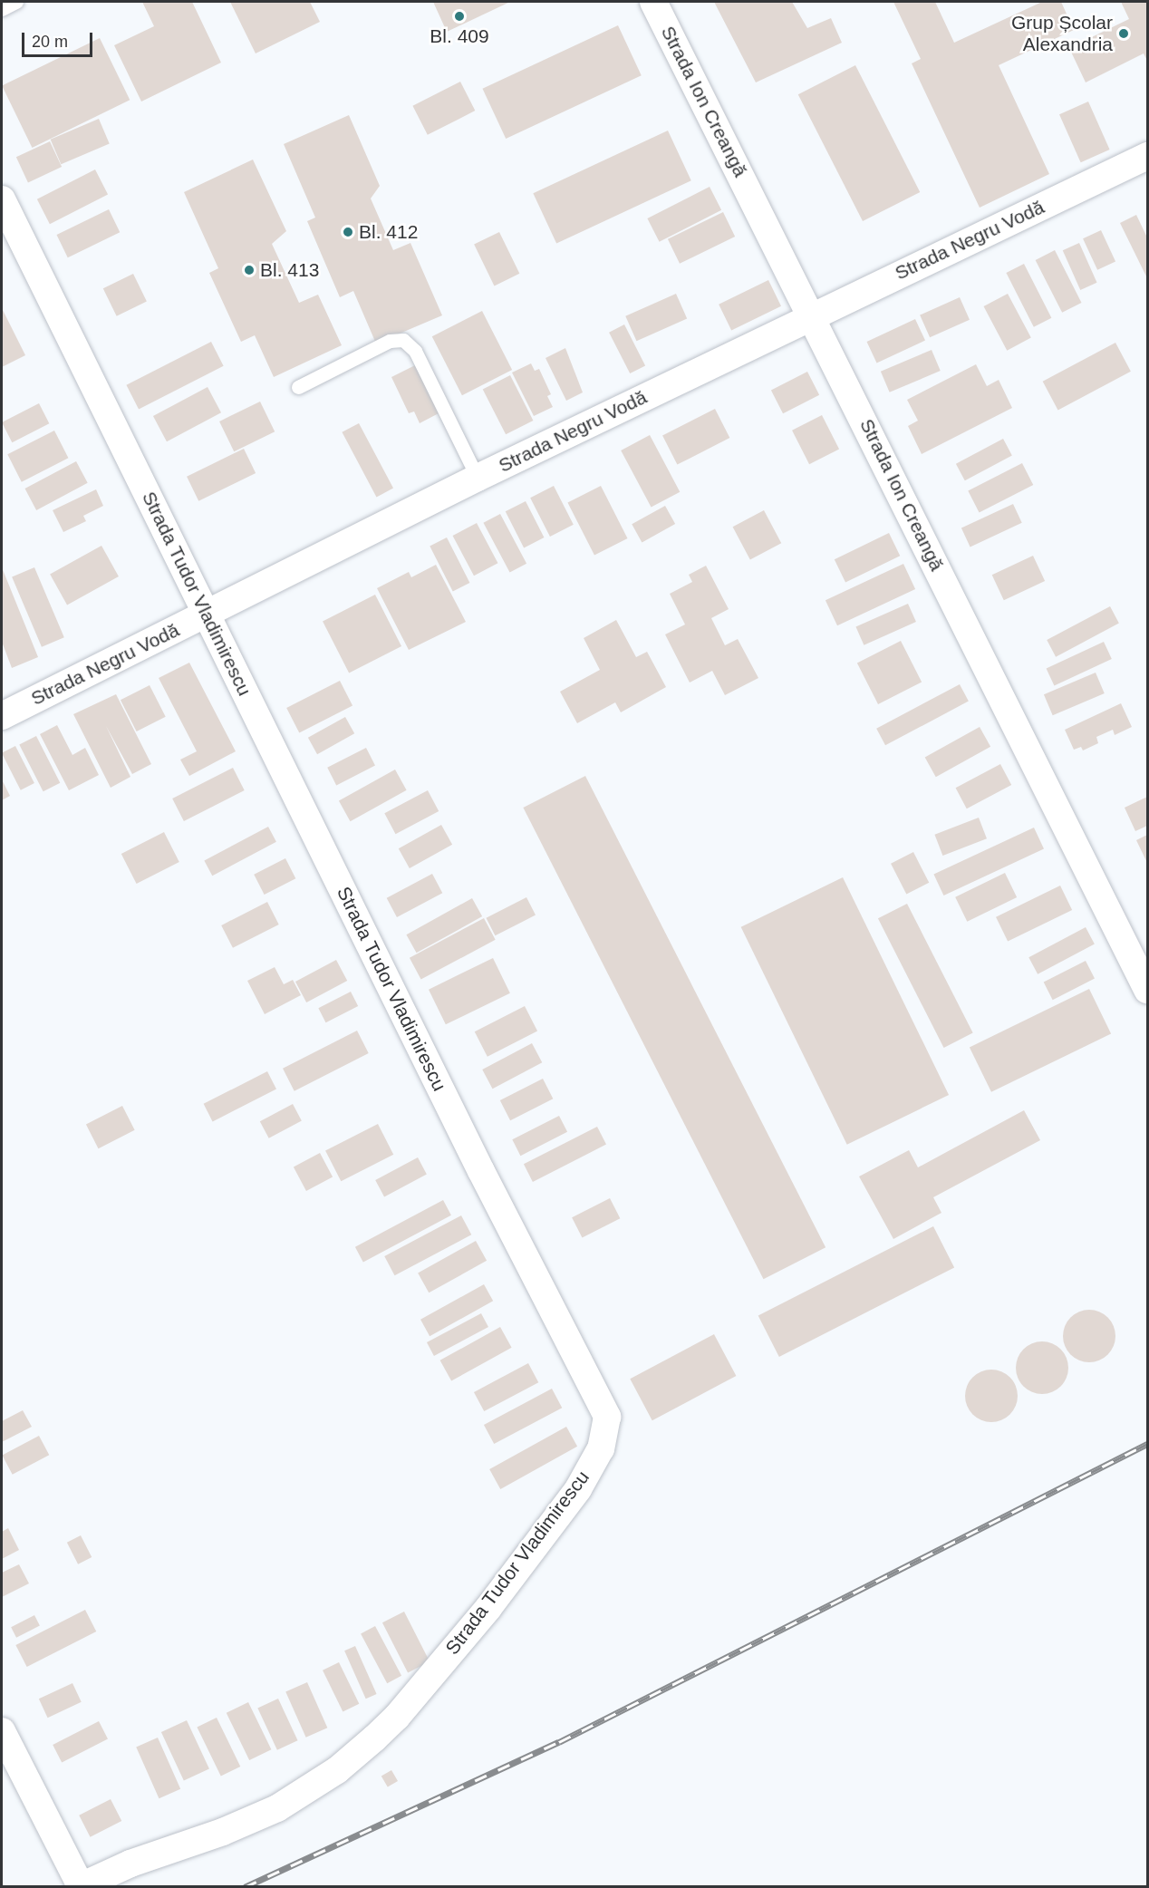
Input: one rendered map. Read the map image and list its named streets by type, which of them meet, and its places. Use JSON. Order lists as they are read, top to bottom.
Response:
{
  "streets": {
    "street": ["Strada Ion Creangă", "Strada Negru Vodă", "Strada Tudor Vladimirescu"]
  },
  "crossings": [
    ["Strada Ion Creangă", "Strada Negru Vodă"],
    ["Strada Negru Vodă", "Strada Tudor Vladimirescu"]
  ],
  "places": [
    "Bl. 409",
    "Grup Școlar Alexandria",
    "Bl. 412",
    "Bl. 413"
  ],
  "scale_bar": "20 m"
}
